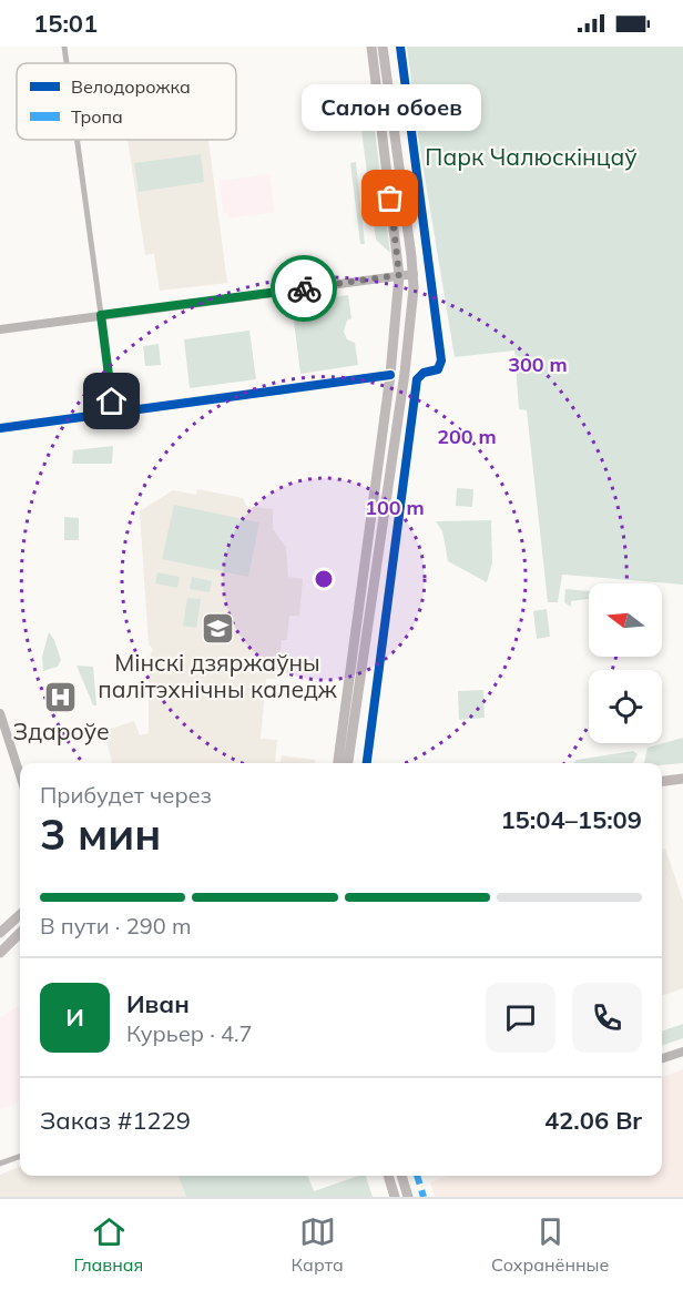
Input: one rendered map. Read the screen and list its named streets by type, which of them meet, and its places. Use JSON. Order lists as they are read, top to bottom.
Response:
{
  "parks": ["Парк Чалюскінцаў"],
  "places": {
    "other": ["Салон обоев"],
    "school or university": ["Мінскі дзяржаўны палітэхнічны каледж"],
    "hospital": ["Здароўе"]
  },
  "legend": ["Велодорожка", "Тропа"],
  "north": "left",
  "page": {
    "status": "15:01",
    "bubble": "Салон обоев",
    "heading": ["3 мин", "Прибудет через", "15:04–15:09"],
    "panel": [
      "Иван",
      "Курьер · 4.7",
      "Заказ #1229",
      "42.06 Br"
    ],
    "bar": "В пути · 290 m",
    "round": "И",
    "tabs": ["Главная", "Карта", "Сохранённые"]
  },
  "rings": ["300 m", "200 m", "100 m"]
}
